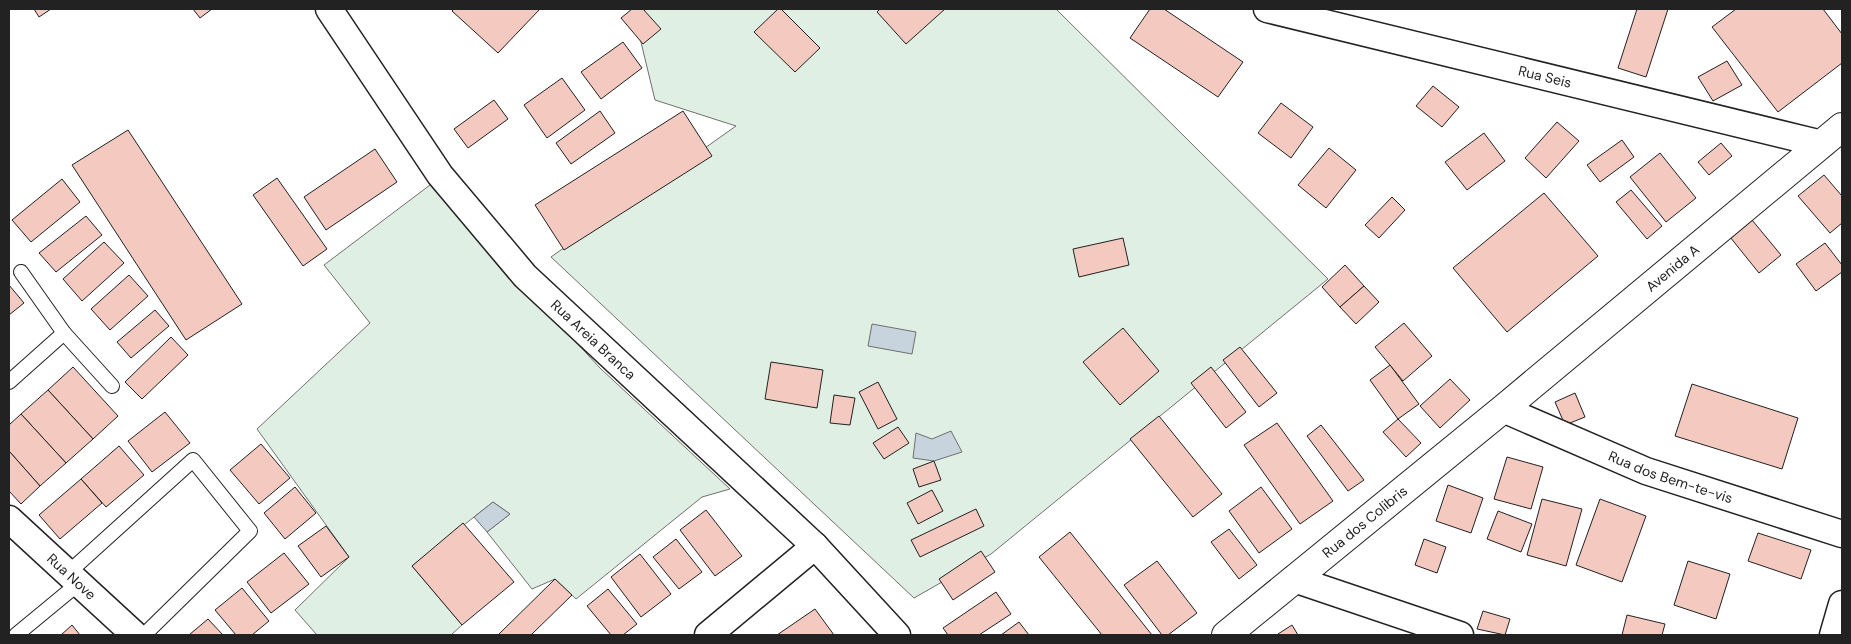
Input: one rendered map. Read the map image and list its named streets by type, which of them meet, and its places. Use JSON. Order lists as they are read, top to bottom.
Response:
{
  "streets": {
    "street": [
      "Rua Seis",
      "Avenida A",
      "Rua Areia Branca",
      "Rua dos Bem-te-vis",
      "Rua dos Colibris",
      "Rua Nove"
    ]
  },
  "crossings": [
    ["Rua Seis", "Avenida A"],
    ["Avenida A", "Rua dos Bem-te-vis"],
    ["Avenida A", "Rua dos Colibris"],
    ["Rua dos Bem-te-vis", "Rua dos Colibris"]
  ]
}
